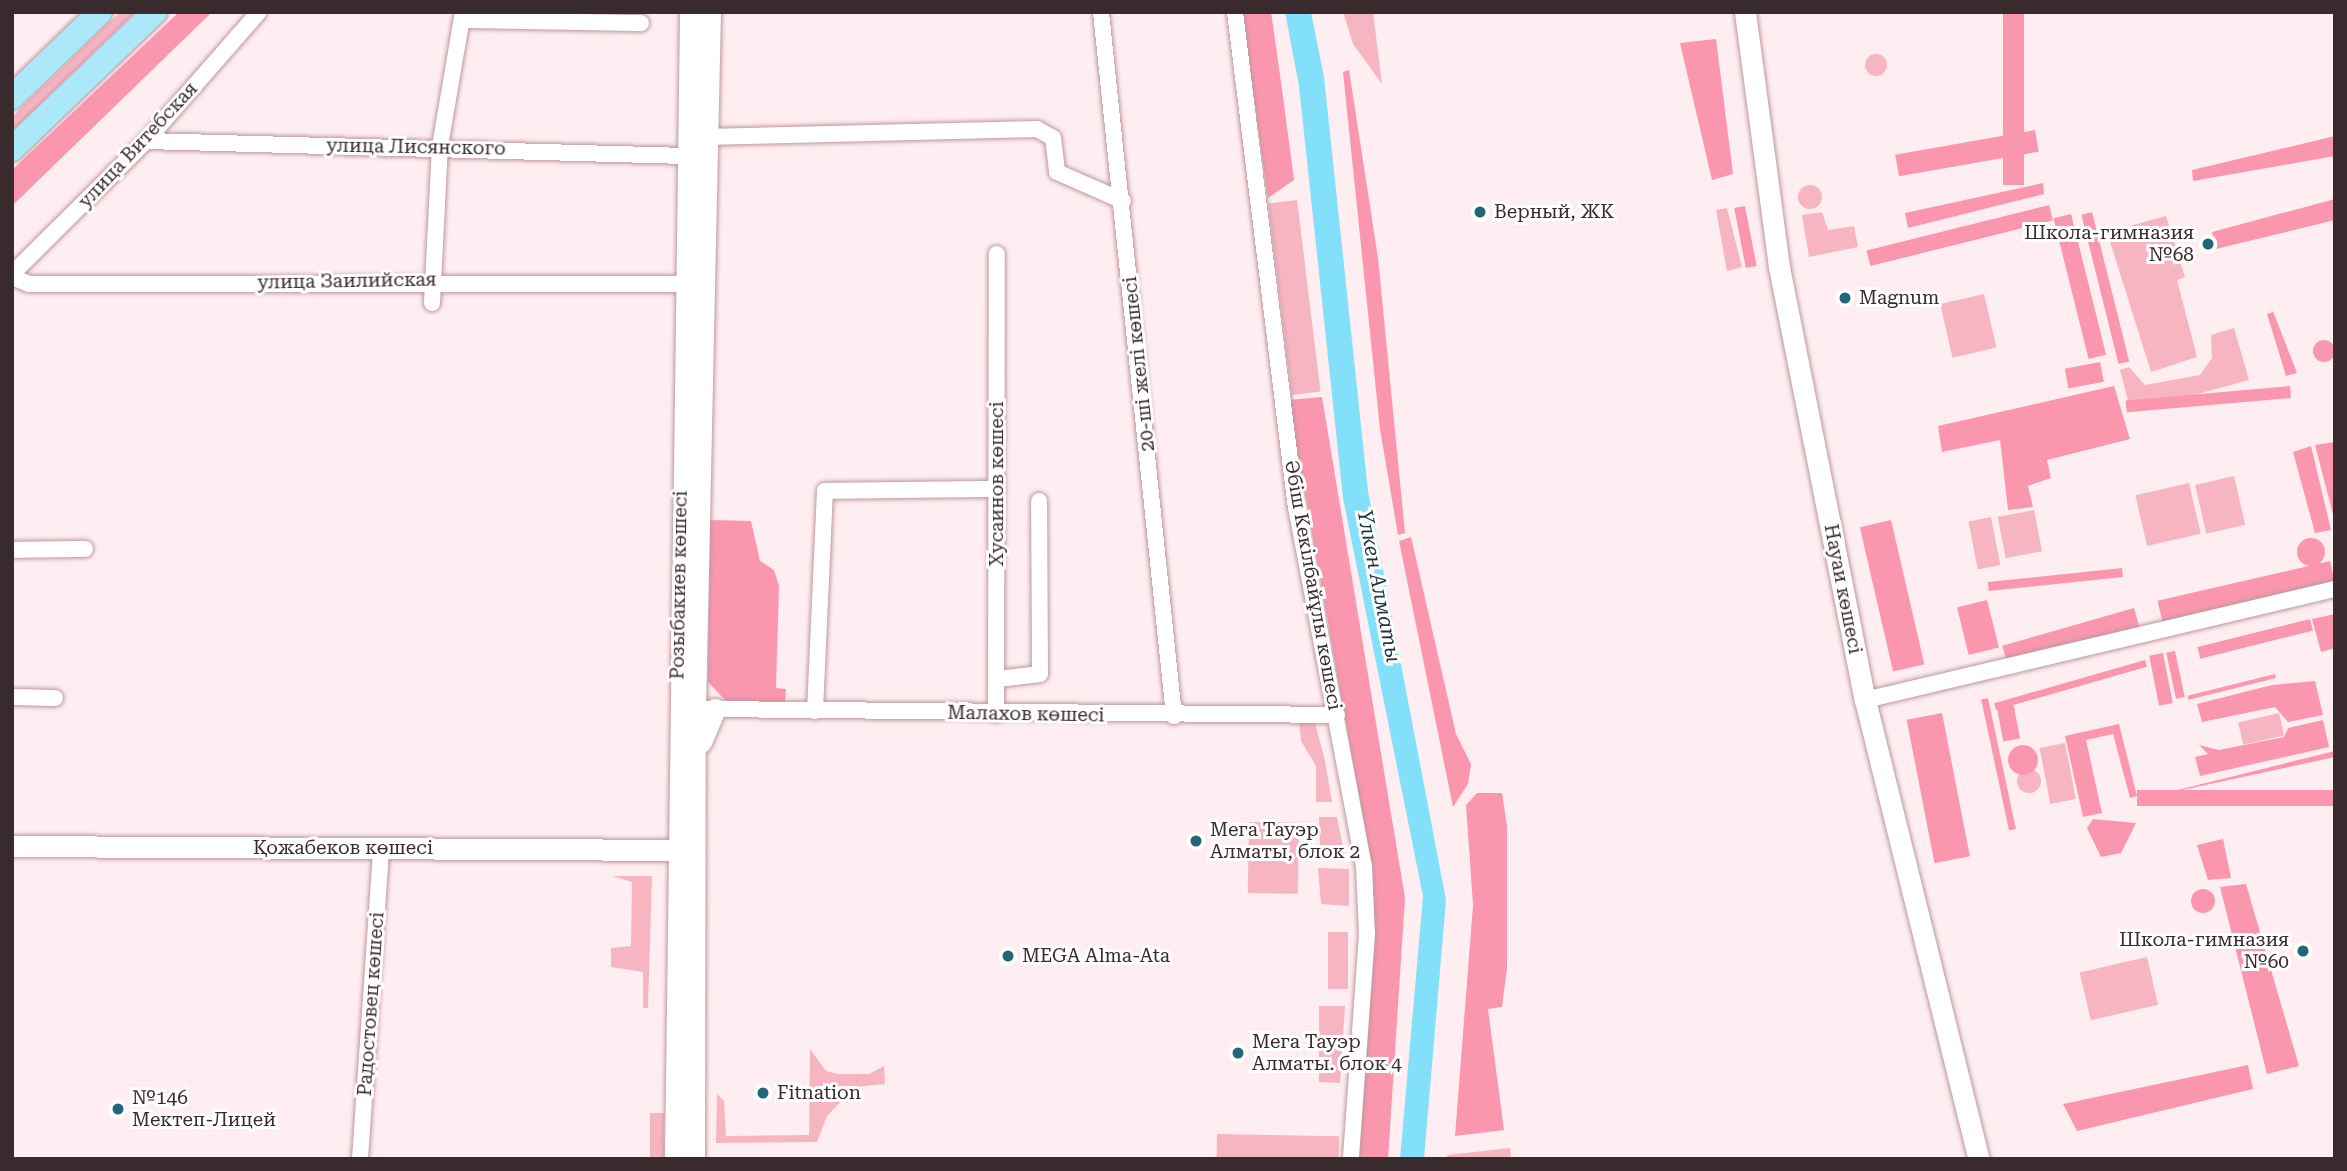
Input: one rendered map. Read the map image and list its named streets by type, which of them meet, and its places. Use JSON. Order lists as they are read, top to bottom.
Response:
{
  "streets": {
    "main road": ["Розыбакиев көшесі", "Науаи көшесі", "Қожабеков көшесі"],
    "street": [
      "улица Витебская",
      "улица Лисянского",
      "улица Заилийская",
      "20-ші желі көшесі",
      "Хусаинов көшесі",
      "Әбіш Кекілбайұлы көшесі",
      "Малахов көшесі",
      "Радостовец көшесі"
    ]
  },
  "crossings": [
    ["улица Витебская", "улица Лисянского"],
    ["улица Витебская", "улица Заилийская"],
    ["улица Лисянского", "Розыбакиев көшесі"],
    ["улица Заилийская", "Розыбакиев көшесі"],
    ["20-ші желі көшесі", "Малахов көшесі"],
    ["Хусаинов көшесі", "Малахов көшесі"],
    ["Розыбакиев көшесі", "Малахов көшесі"],
    ["Розыбакиев көшесі", "Қожабеков көшесі"],
    ["Әбіш Кекілбайұлы көшесі", "Малахов көшесі"],
    ["Қожабеков көшесі", "Радостовец көшесі"]
  ],
  "water": ["Үлкен Алматы"],
  "places": [
    "Верный, ЖК",
    "Школа-гимназия №68",
    "Magnum",
    "Мега Тауэр Алматы, блок 2",
    "Школа-гимназия №60",
    "MEGA Alma-Ata",
    "Мега Тауэр Алматы. блок 4",
    "Fitnation",
    "№146 Мектеп-Лицей"
  ]
}
